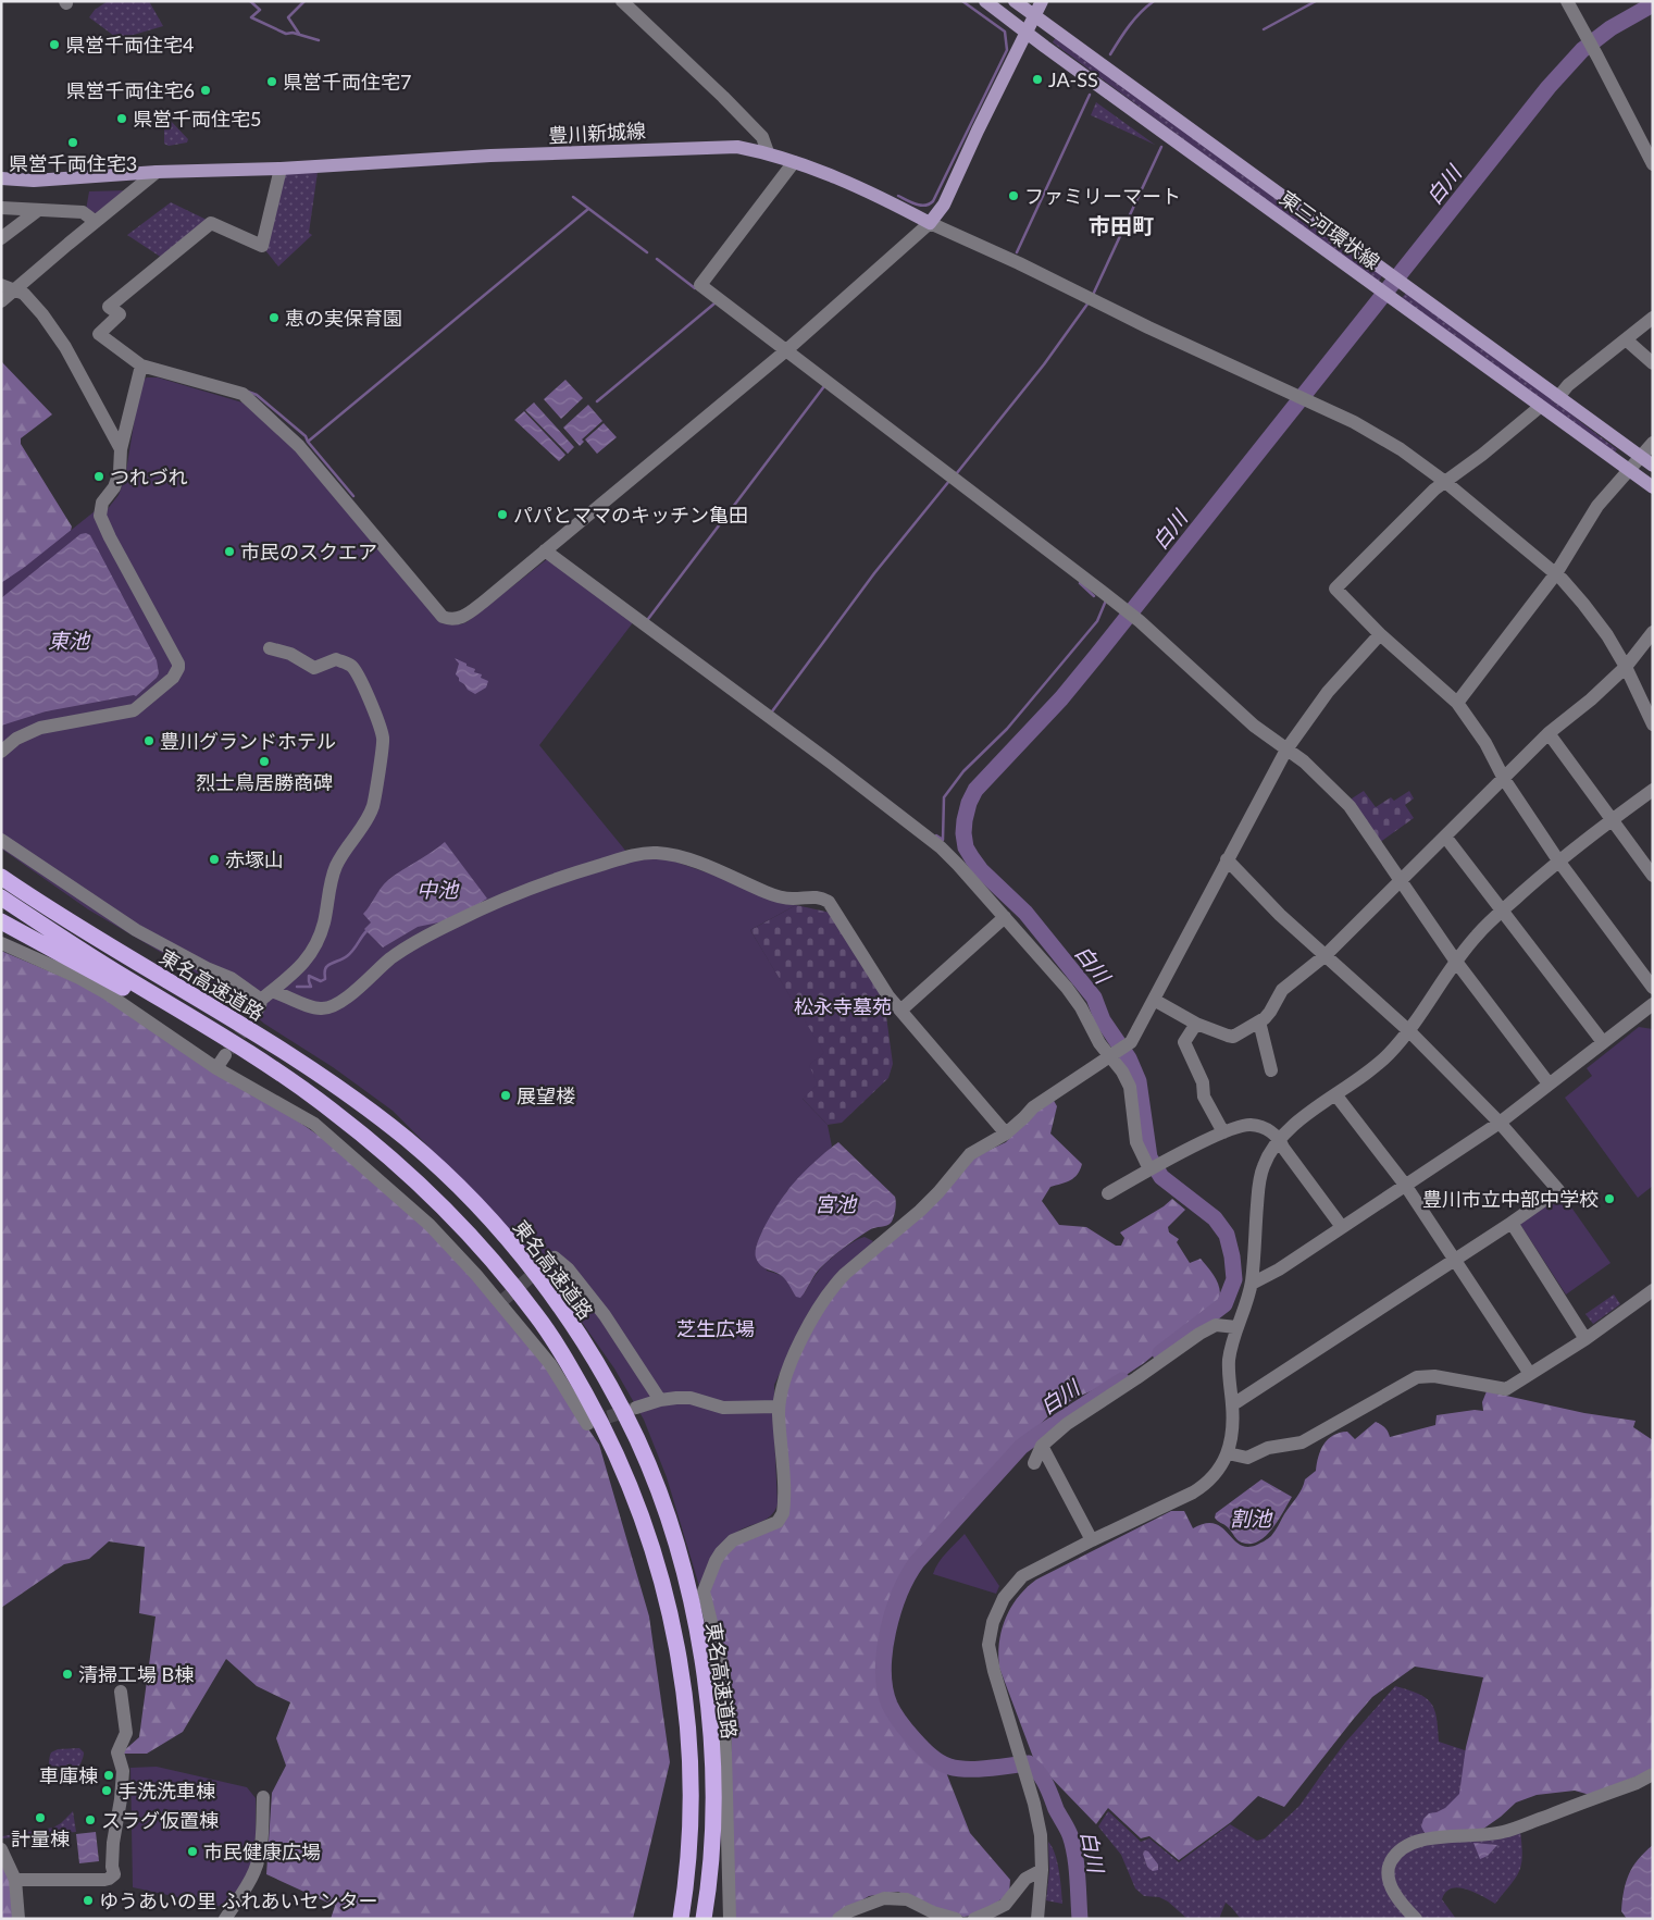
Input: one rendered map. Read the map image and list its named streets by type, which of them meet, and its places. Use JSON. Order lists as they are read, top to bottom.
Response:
{
  "streets": {
    "highway": ["東名高速道路"],
    "main road": ["豊川新城線", "東三河環状線"]
  },
  "districts": ["市田町"],
  "water": [
    "白川",
    "東池",
    "中池",
    "宮池",
    "割池"
  ],
  "parks": ["松永寺墓苑", "芝生広場"],
  "places": [
    "県営千両住宅4",
    "JA-SS",
    "県営千両住宅7",
    "県営千両住宅6",
    "県営千両住宅5",
    "県営千両住宅3",
    "ファミリーマート",
    "恵の実保育園",
    "つれづれ",
    "パパとママのキッチン亀田",
    "市民のスクエア",
    "豊川グランドホテル",
    "烈士鳥居勝商碑",
    "赤塚山",
    "展望楼",
    "豊川市立中部中学校",
    "清掃工場 B棟",
    "車庫棟",
    "手洗洗車棟",
    "計量棟",
    "スラグ仮置棟",
    "市民健康広場",
    "ゆうあいの里 ふれあいセンター"
  ]
}
